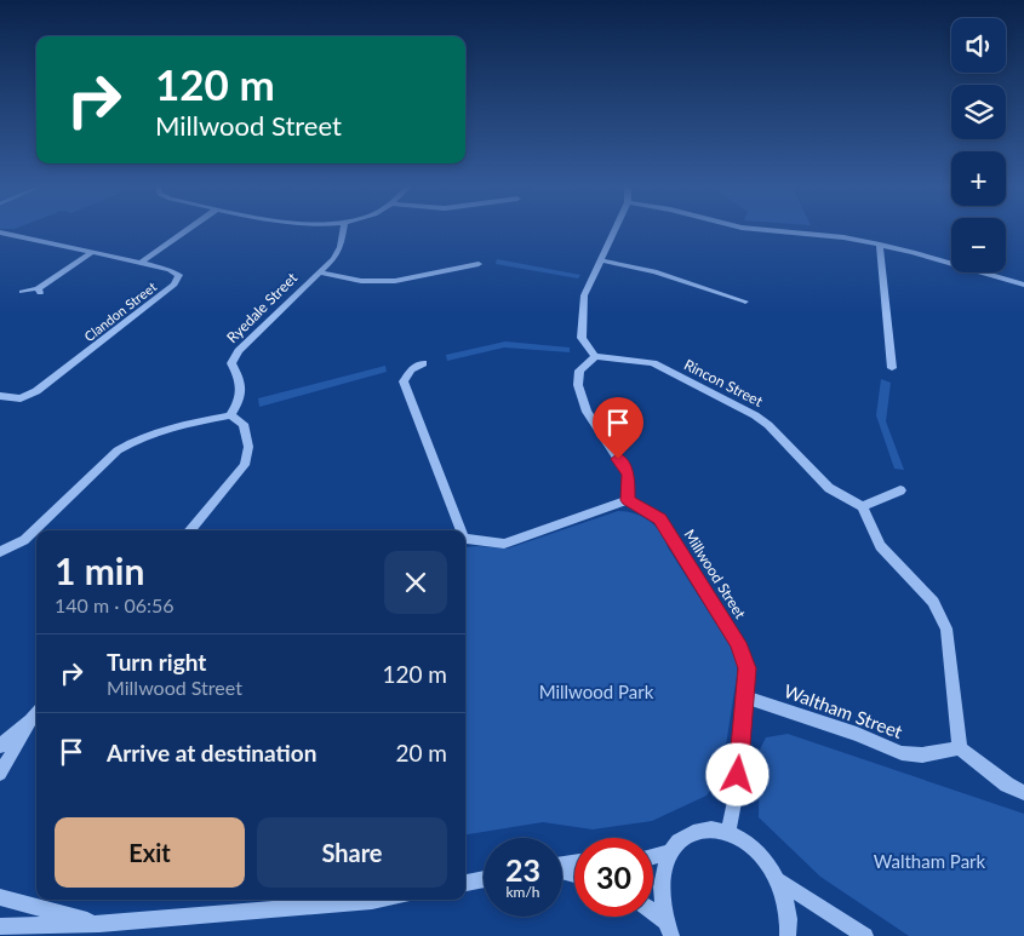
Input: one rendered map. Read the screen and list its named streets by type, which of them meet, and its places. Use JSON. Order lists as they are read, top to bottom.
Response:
{
  "streets": {
    "street": [
      "Ryedale Street",
      "Clandon Street",
      "Rincon Street",
      "Millwood Street",
      "Waltham Street"
    ]
  },
  "crossings": [
    ["Millwood Street", "Waltham Street"]
  ],
  "parks": ["Millwood Park", "Waltham Park"],
  "page": {
    "map_buttons": ["+", "−"],
    "turn": ["120 m", "Millwood Street"],
    "heading": ["1 min", "140 m · 06:56"],
    "list": [
      {
        "name": "Turn right",
        "note": "Millwood Street",
        "value": "120 m"
      },
      {
        "name": "Arrive at destination",
        "value": "20 m"
      }
    ],
    "buttons": ["Exit", "Share"],
    "speed": "23 km/h",
    "limit": "30"
  }
}
